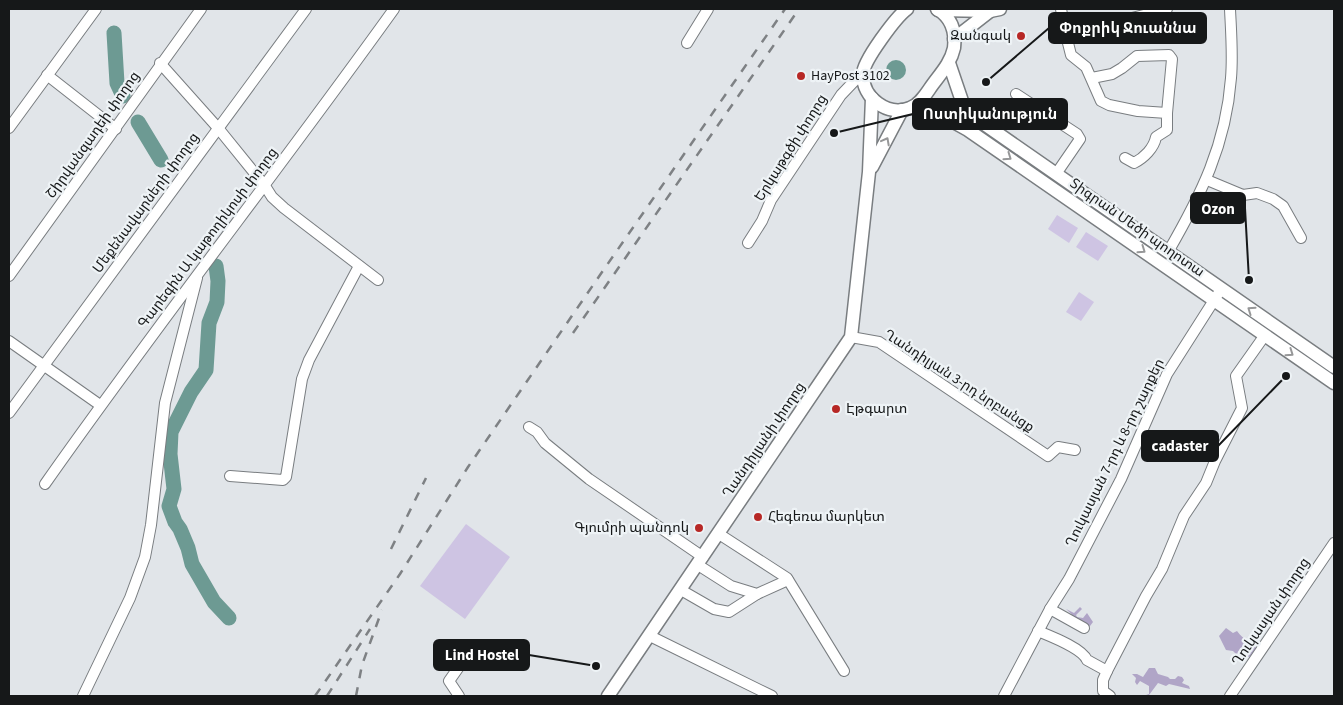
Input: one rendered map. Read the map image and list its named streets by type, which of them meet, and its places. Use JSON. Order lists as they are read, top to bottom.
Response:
{
  "streets": {
    "main road": ["Տիգրան Մեծի պողոտա", "Ղանդիլյանի փողոց"],
    "street": [
      "Շիրվանզադեի փողոց",
      "Երկաթգծի փողոց",
      "Մեքենավարների փողոց",
      "Գարեգին Ա կաթողիկոսի փողոց",
      "Ղանդիլյան 3-րդ նրբանցք",
      "Ղուկասյան 7-րդ և 8-րդ շարքեր",
      "Ղուկասյան փողոց"
    ]
  },
  "crossings": [
    ["Տիգրան Մեծի պողոտա", "Ղուկասյան 7-րդ և 8-րդ շարքեր"],
    ["Ղանդիլյան 3-րդ նրբանցք", "Ղանդիլյանի փողոց"]
  ],
  "places": [
    "Զանգակ",
    "HayPost 3102",
    "Փոքրիկ Ջուաննա",
    "Ոստիկանություն",
    "Ozon",
    "cadaster",
    "Էթգարտ",
    "Հեգեռա մարկետ",
    "Գյումրի պանդոկ",
    "Lind Hostel"
  ]
}
